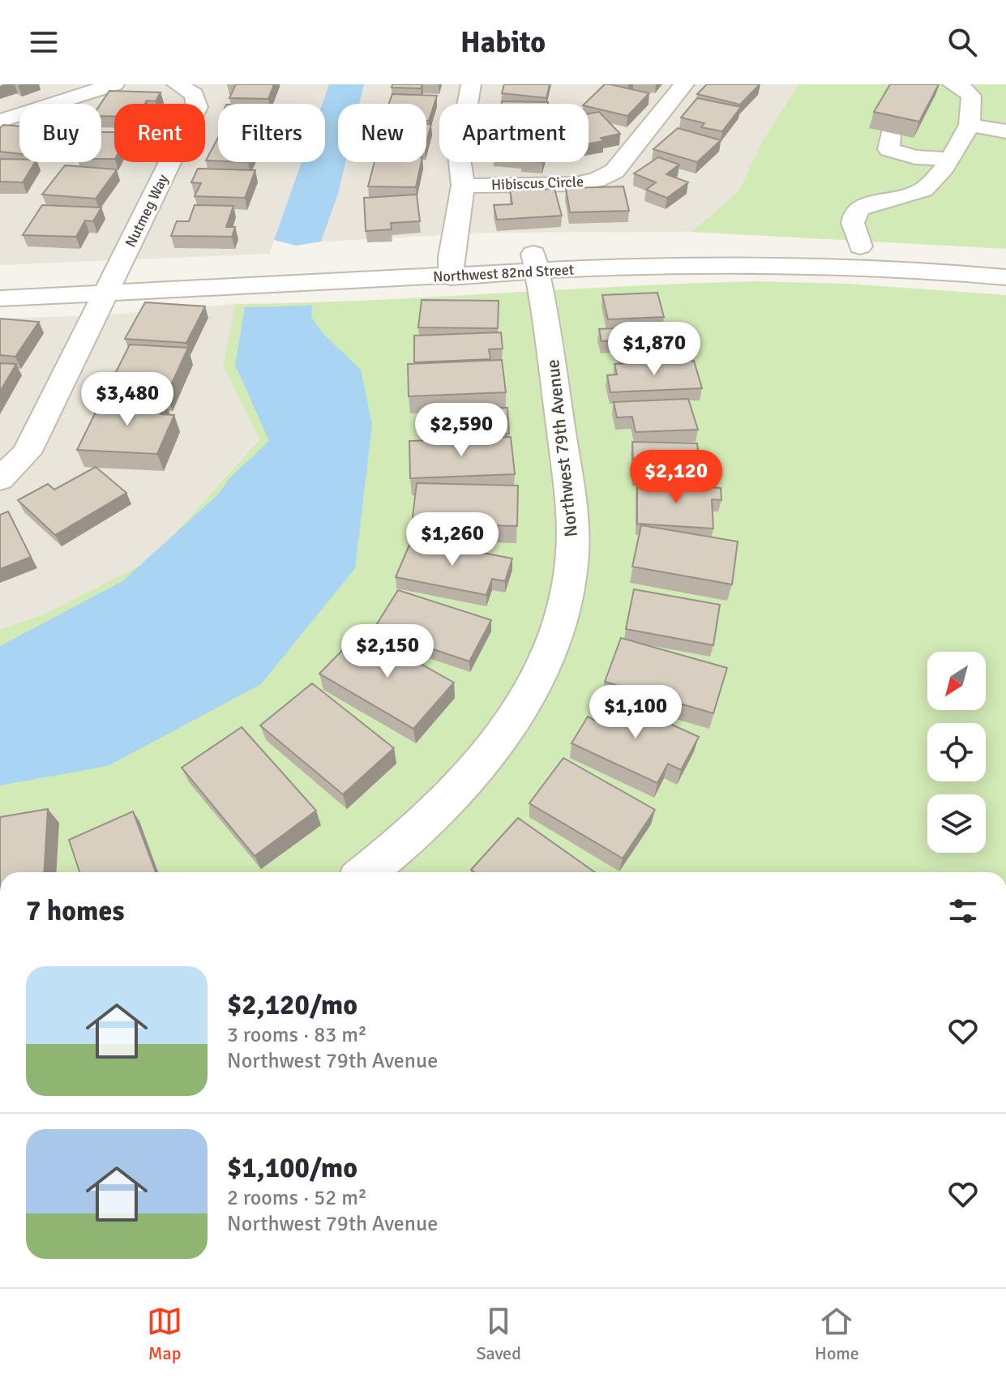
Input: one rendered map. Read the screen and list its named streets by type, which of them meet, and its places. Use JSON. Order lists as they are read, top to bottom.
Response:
{
  "streets": {
    "street": [
      "Hibiscus Circle",
      "Nutmeg Way",
      "Northwest 82nd Street",
      "Northwest 79th Avenue"
    ]
  },
  "crossings": [
    ["Nutmeg Way", "Northwest 82nd Street"],
    ["Northwest 82nd Street", "Northwest 79th Avenue"]
  ],
  "north": "bottom left",
  "page": {
    "header": "Habito",
    "chip": [
      "Buy",
      "Rent",
      "Filters",
      "New",
      "Apartment"
    ],
    "price": [
      "$1,870",
      "$3,480",
      "$2,590",
      "$2,120",
      "$1,260",
      "$2,150",
      "$1,100"
    ],
    "heading": "7 homes",
    "list": [
      {
        "name": "$2,120/mo",
        "note": "3 rooms · 83 m² · Northwest 79th Avenue"
      },
      {
        "name": "$1,100/mo",
        "note": "2 rooms · 52 m² · Northwest 79th Avenue"
      }
    ],
    "tabs": ["Map", "Saved", "Home"]
  }
}
